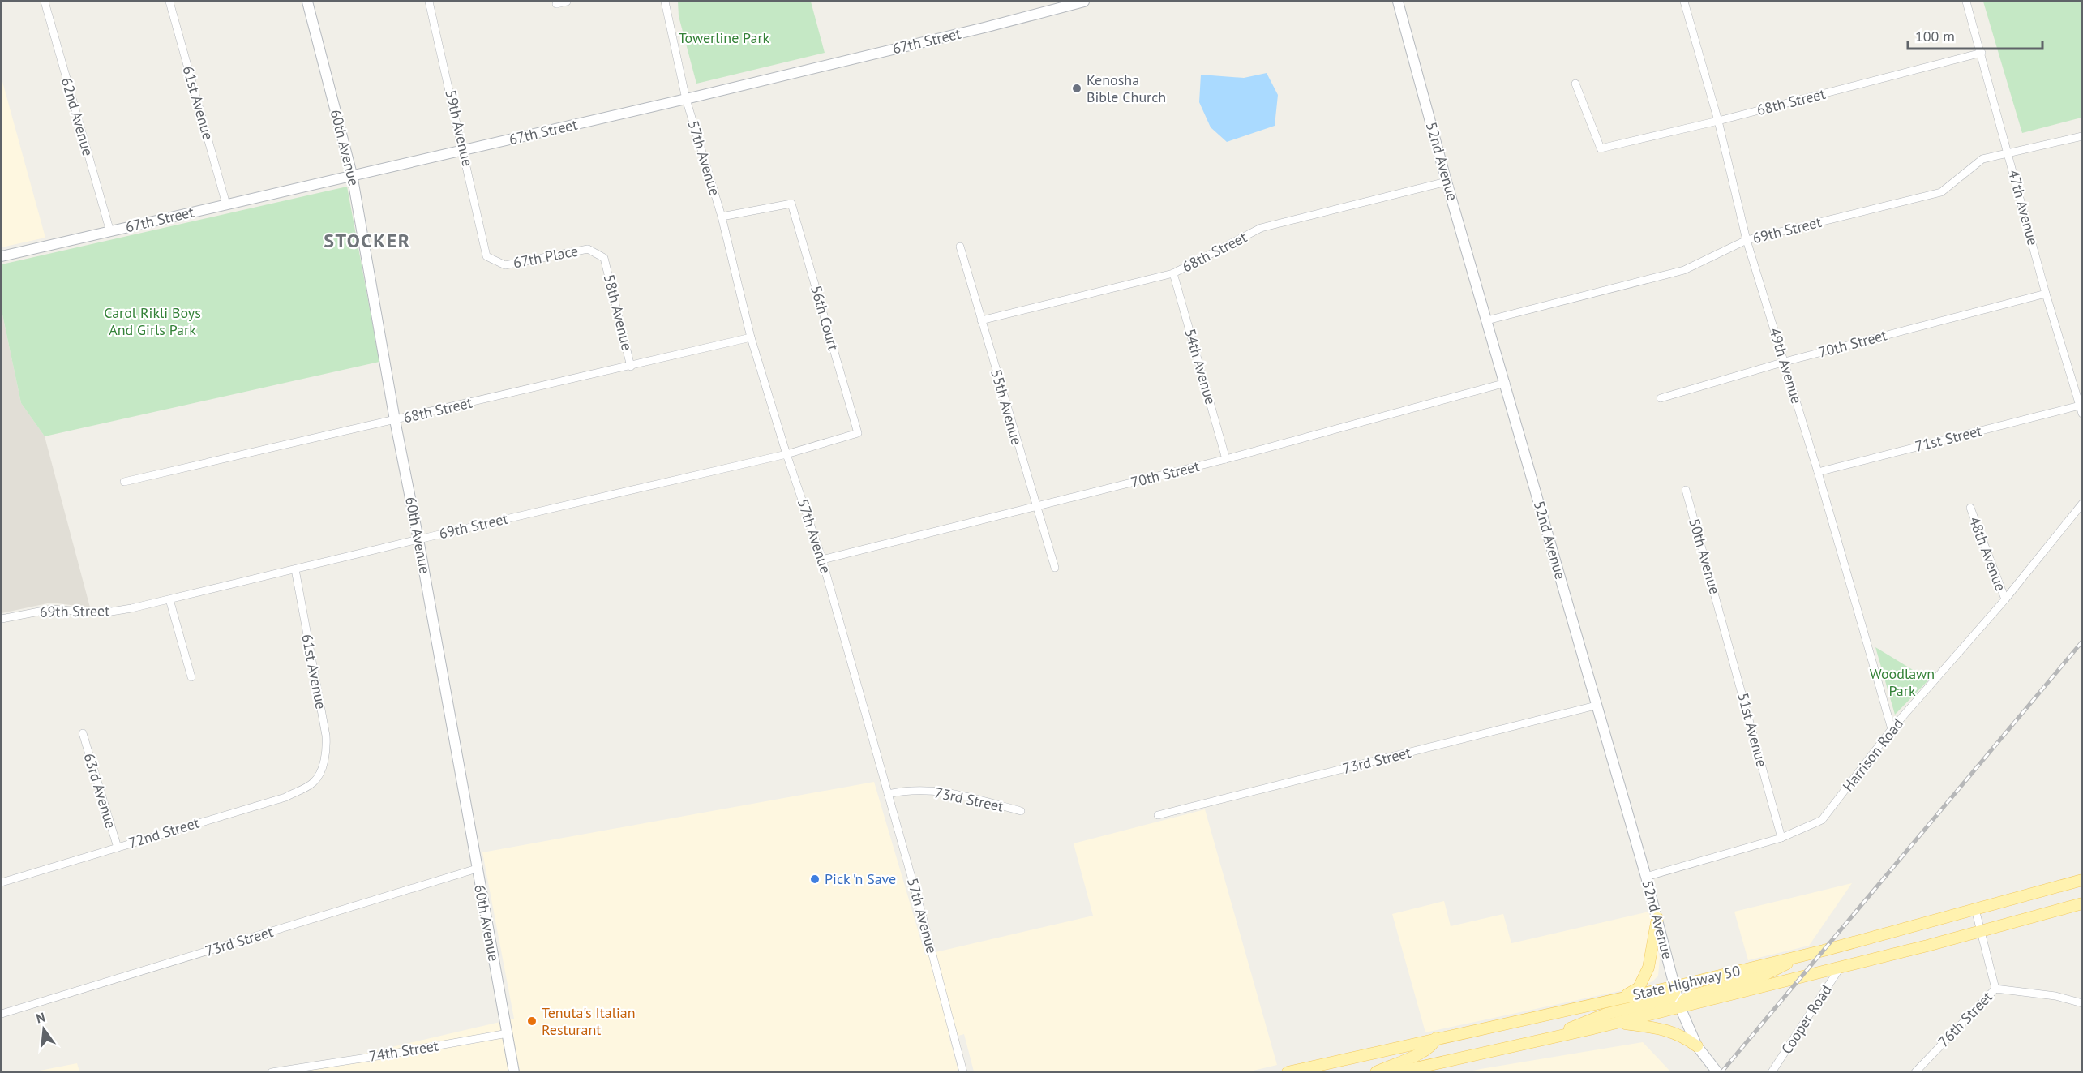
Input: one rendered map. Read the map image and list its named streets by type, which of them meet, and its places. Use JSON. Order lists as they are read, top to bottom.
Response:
{
  "streets": {
    "main road": ["State Highway 50"],
    "street": [
      "67th Street",
      "68th Street",
      "61st Avenue",
      "62nd Avenue",
      "59th Avenue",
      "60th Avenue",
      "57th Avenue",
      "52nd Avenue",
      "47th Avenue",
      "69th Street",
      "67th Place",
      "58th Avenue",
      "56th Court",
      "70th Street",
      "49th Avenue",
      "54th Avenue",
      "55th Avenue",
      "71st Street",
      "48th Avenue",
      "50th Avenue",
      "51st Avenue",
      "Harrison Road",
      "73rd Street",
      "63rd Avenue",
      "72nd Street",
      "Cooper Road",
      "76th Street",
      "74th Street"
    ]
  },
  "crossings": [
    ["67th Street", "61st Avenue"],
    ["67th Street", "62nd Avenue"],
    ["67th Street", "59th Avenue"],
    ["67th Street", "60th Avenue"],
    ["67th Street", "57th Avenue"],
    ["68th Street", "60th Avenue"],
    ["68th Street", "57th Avenue"],
    ["68th Street", "52nd Avenue"],
    ["68th Street", "47th Avenue"],
    ["68th Street", "58th Avenue"],
    ["68th Street", "49th Avenue"],
    ["68th Street", "54th Avenue"],
    ["68th Street", "55th Avenue"],
    ["61st Avenue", "69th Street"],
    ["61st Avenue", "72nd Street"],
    ["59th Avenue", "67th Place"],
    ["60th Avenue", "69th Street"],
    ["60th Avenue", "73rd Street"],
    ["60th Avenue", "74th Street"],
    ["57th Avenue", "69th Street"],
    ["57th Avenue", "56th Court"],
    ["57th Avenue", "70th Street"],
    ["57th Avenue", "73rd Street"],
    ["52nd Avenue", "69th Street"],
    ["52nd Avenue", "70th Street"],
    ["52nd Avenue", "Harrison Road"],
    ["52nd Avenue", "73rd Street"],
    ["52nd Avenue", "State Highway 50"],
    ["47th Avenue", "69th Street"],
    ["47th Avenue", "70th Street"],
    ["47th Avenue", "71st Street"],
    ["69th Street", "56th Court"],
    ["69th Street", "49th Avenue"],
    ["67th Place", "58th Avenue"],
    ["70th Street", "49th Avenue"],
    ["70th Street", "54th Avenue"],
    ["70th Street", "55th Avenue"],
    ["49th Avenue", "71st Street"],
    ["49th Avenue", "Harrison Road"],
    ["48th Avenue", "Harrison Road"],
    ["50th Avenue", "51st Avenue"],
    ["51st Avenue", "Harrison Road"],
    ["63rd Avenue", "72nd Street"],
    ["State Highway 50", "Cooper Road"]
  ],
  "districts": ["STOCKER"],
  "parks": ["Towerline Park", "Carol Rikli Boys And Girls Park", "Woodlawn Park"],
  "places": ["Kenosha Bible Church", "Pick 'n Save", "Tenuta's Italian Resturant"],
  "scale_bar": "100 m",
  "north": "top"
}
